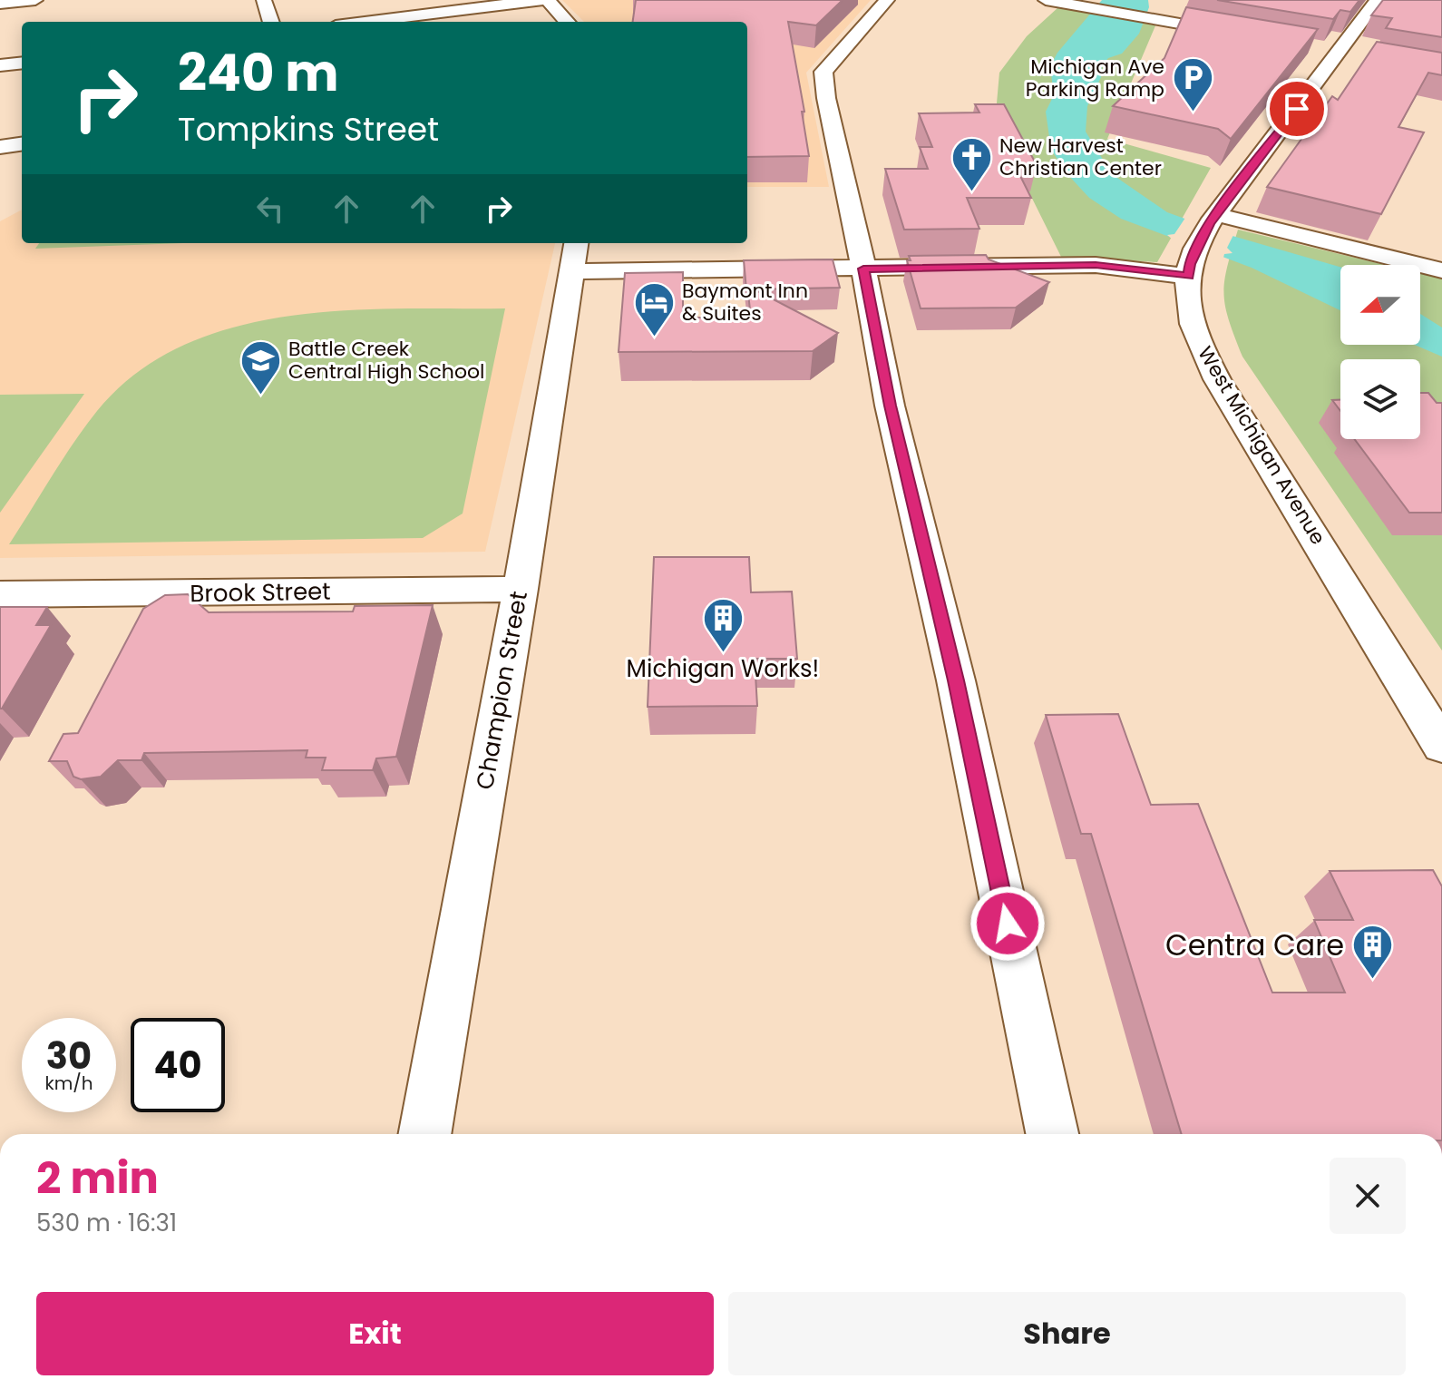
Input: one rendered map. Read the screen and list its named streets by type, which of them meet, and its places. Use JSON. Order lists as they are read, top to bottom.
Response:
{
  "streets": {
    "street": ["West Michigan Avenue", "Brook Street", "Champion Street"]
  },
  "crossings": [
    ["Brook Street", "Champion Street"]
  ],
  "places": {
    "parking": ["Michigan Ave Parking Ramp"],
    "church": ["New Harvest Christian Center"],
    "hotel": ["Baymont Inn & Suites"],
    "school or university": ["Battle Creek Central High School"],
    "building": ["Michigan Works!", "Centra Care"]
  },
  "north": "left",
  "page": {
    "turn": ["240 m", "Tompkins Street"],
    "speed": "30 km/h",
    "limit": "40",
    "heading": ["2 min", "530 m · 16:31"],
    "buttons": ["Exit", "Share"]
  }
}
